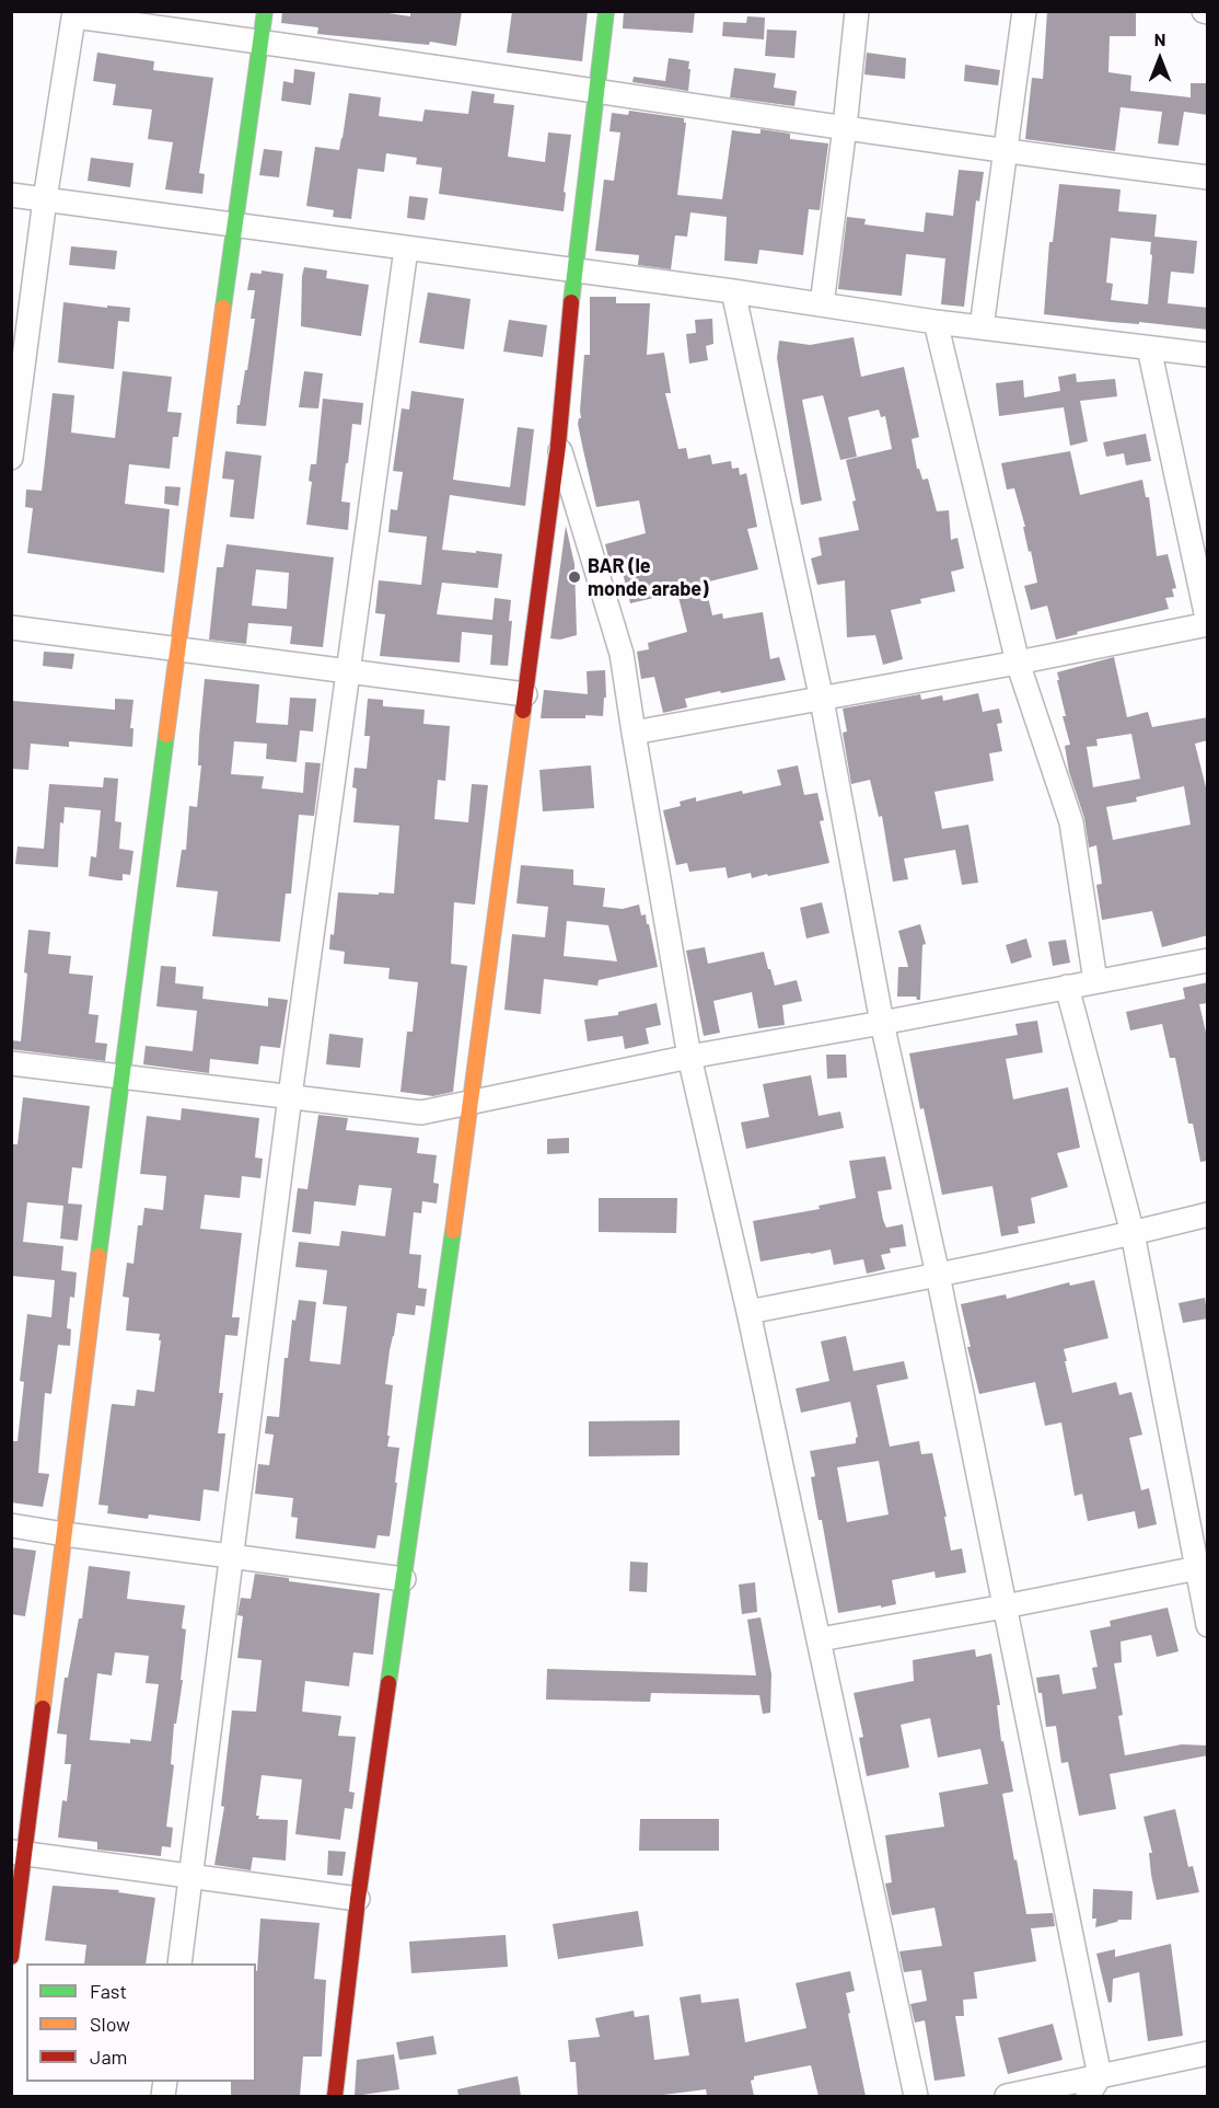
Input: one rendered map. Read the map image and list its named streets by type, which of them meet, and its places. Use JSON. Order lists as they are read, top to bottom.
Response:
{
  "places": ["BAR (le monde arabe)"],
  "legend": ["Fast", "Slow", "Jam"],
  "north": "top"
}
